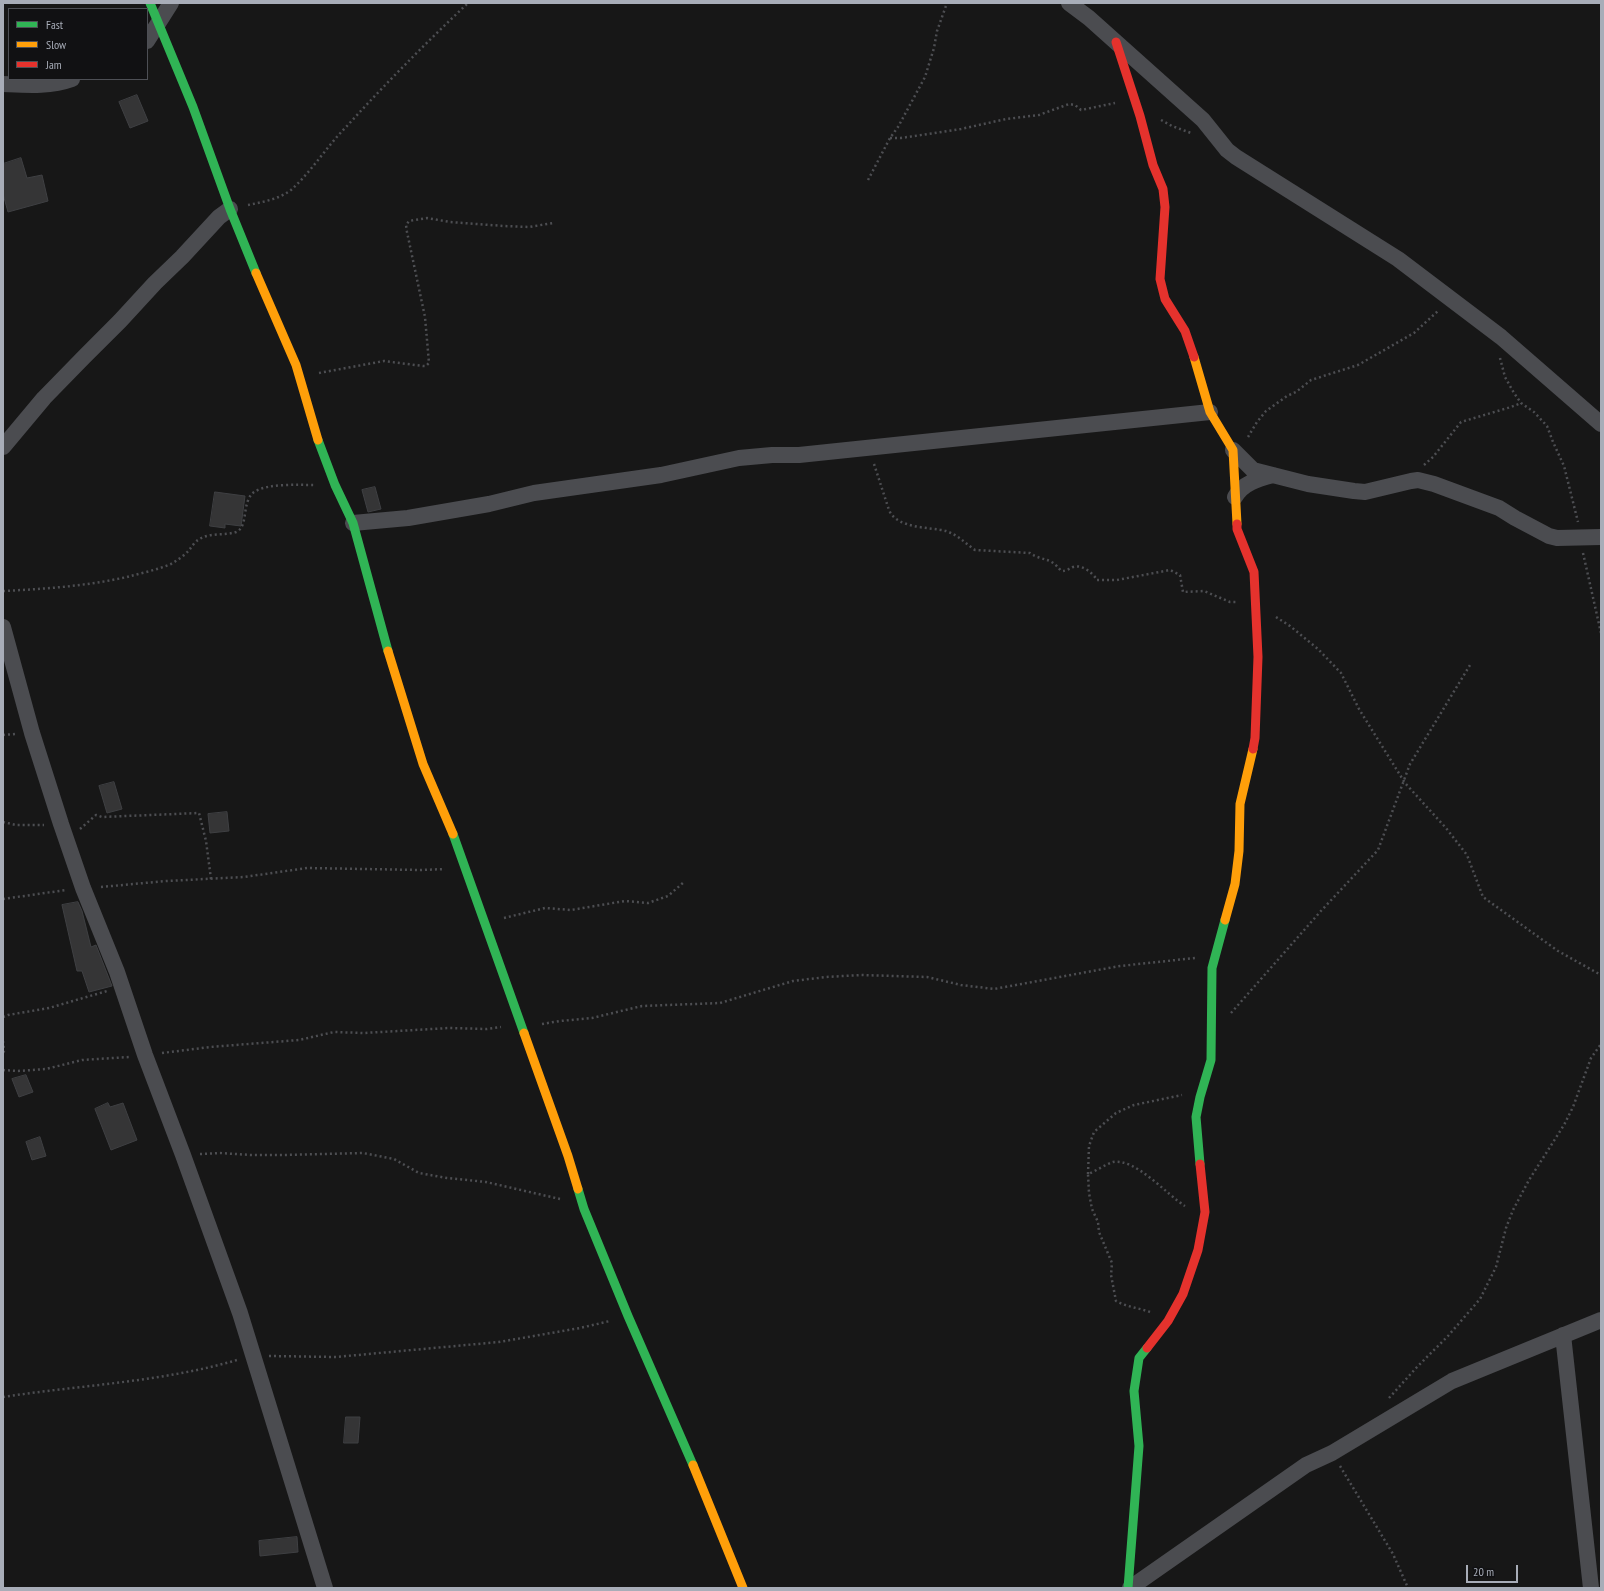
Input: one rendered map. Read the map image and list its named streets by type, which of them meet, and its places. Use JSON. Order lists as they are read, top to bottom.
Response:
{
  "legend": ["Fast", "Slow", "Jam"],
  "scale_bar": "20 m"
}
